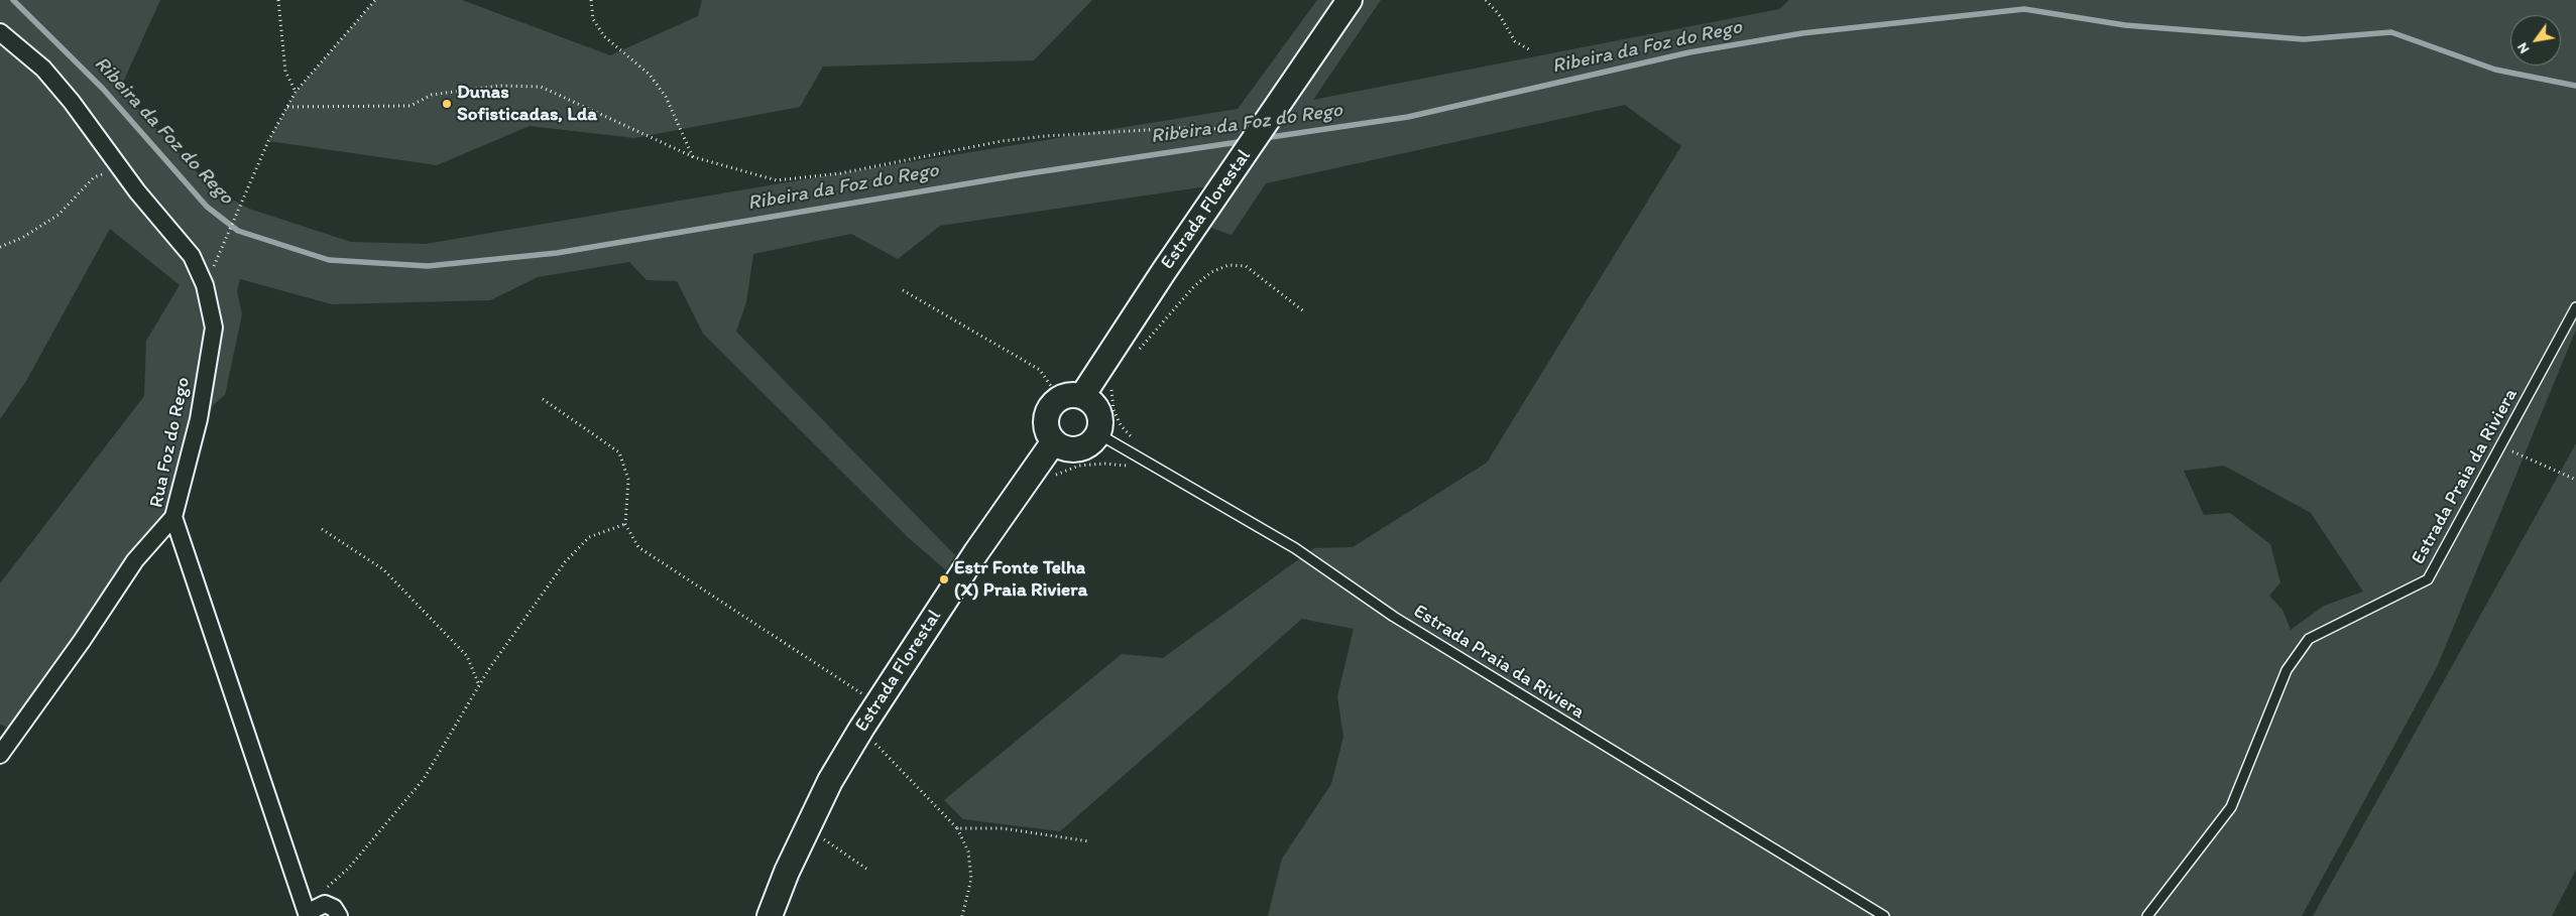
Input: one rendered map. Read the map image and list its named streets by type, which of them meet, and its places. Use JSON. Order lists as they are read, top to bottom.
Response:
{
  "streets": {
    "main road": ["Estrada Florestal"],
    "street": ["Rua Foz do Rego"],
    "lane": ["Estrada Praia da Riviera"]
  },
  "crossings": [
    ["Estrada Florestal", "Estrada Praia da Riviera"]
  ],
  "water": ["Ribeira da Foz do Rego"],
  "places": ["Dunas Sofisticadas, Lda", "Estr Fonte Telha (X) Praia Riviera"],
  "north": "bottom left"
}
